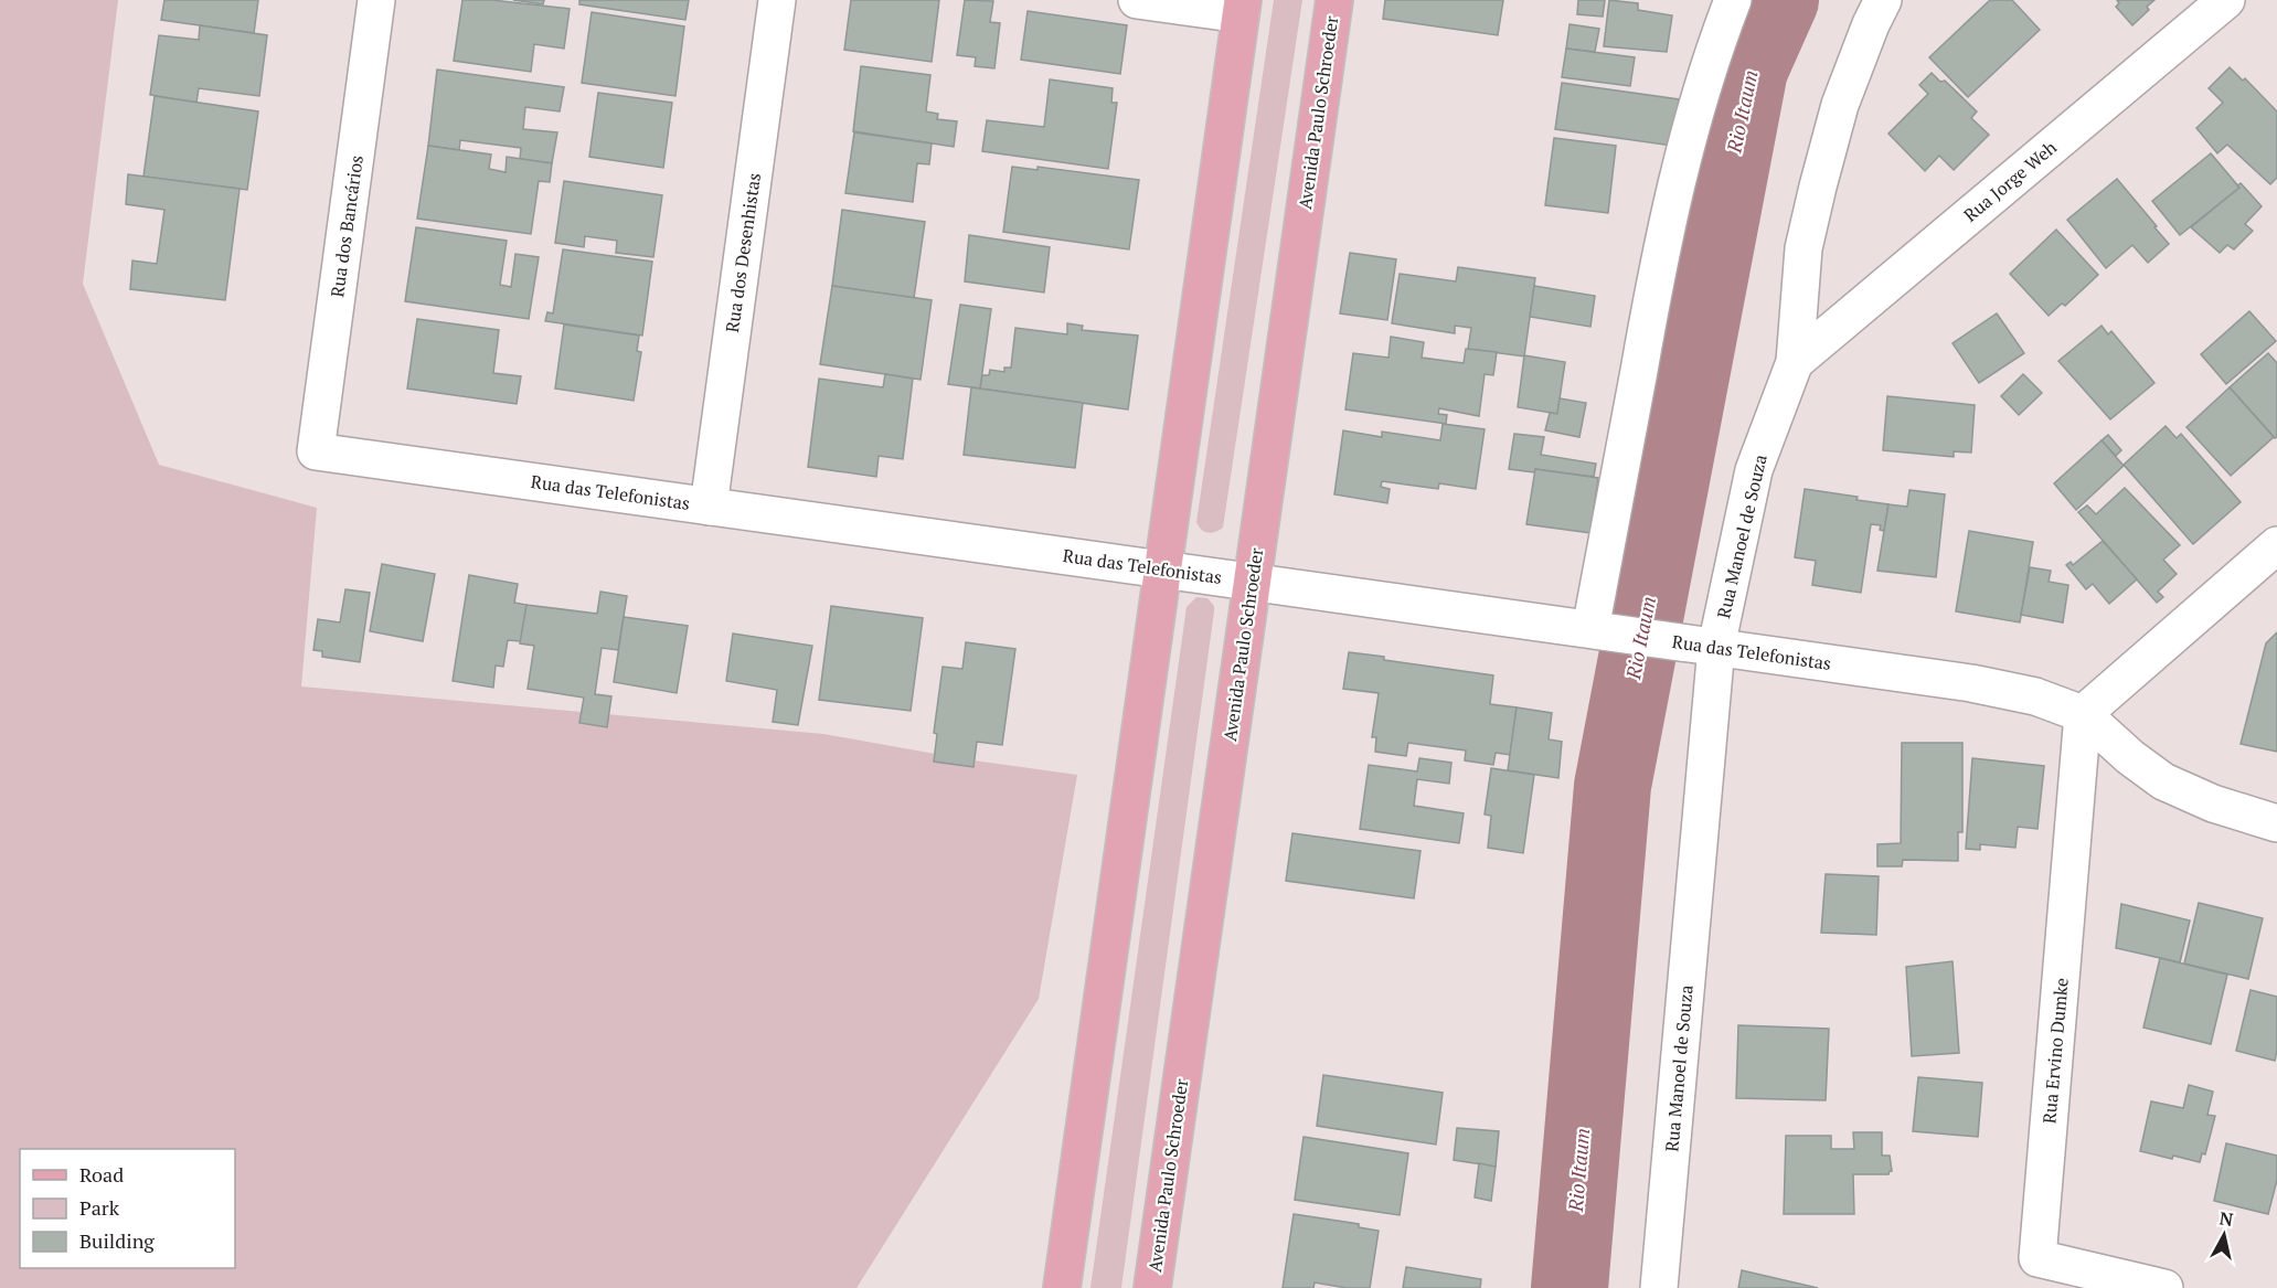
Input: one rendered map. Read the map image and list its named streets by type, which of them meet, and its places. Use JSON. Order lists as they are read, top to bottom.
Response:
{
  "streets": {
    "main road": ["Avenida Paulo Schroeder"],
    "street": [
      "Rua Jorge Weh",
      "Rua dos Bancários",
      "Rua dos Desenhistas",
      "Rua das Telefonistas",
      "Rua Manoel de Souza",
      "Rua Ervino Dumke"
    ]
  },
  "crossings": [
    ["Avenida Paulo Schroeder", "Rua das Telefonistas"],
    ["Rua Jorge Weh", "Rua Manoel de Souza"],
    ["Rua dos Bancários", "Rua das Telefonistas"],
    ["Rua dos Desenhistas", "Rua das Telefonistas"],
    ["Rua das Telefonistas", "Rua Manoel de Souza"],
    ["Rua das Telefonistas", "Rua Ervino Dumke"]
  ],
  "water": ["Rio Itaum"],
  "legend": ["Road", "Park", "Building"],
  "north": "top"
}
